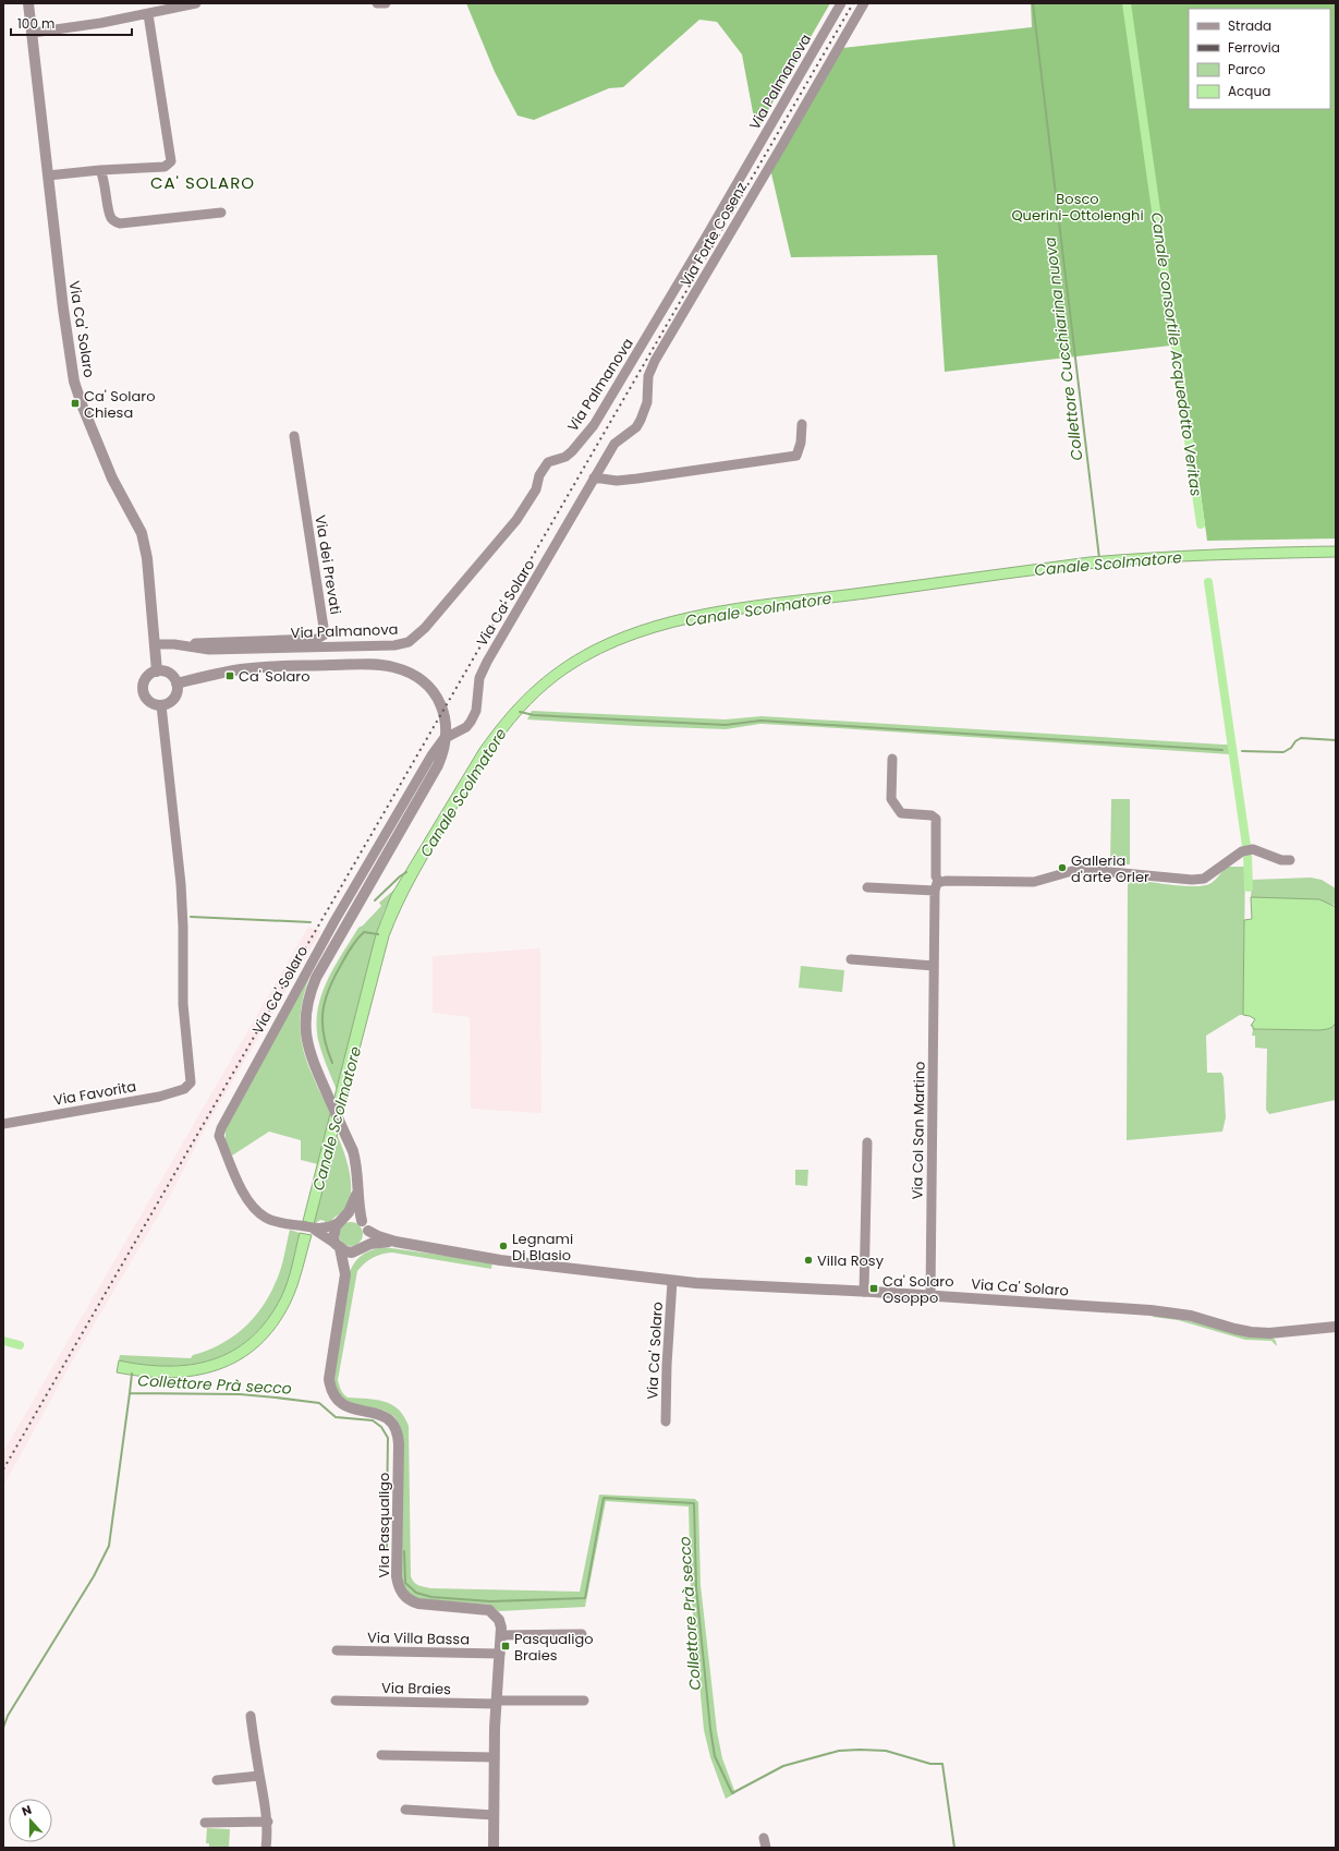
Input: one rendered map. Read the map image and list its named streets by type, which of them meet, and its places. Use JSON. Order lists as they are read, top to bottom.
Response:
{
  "streets": {
    "street": [
      "Via Palmanova",
      "Via Forte Cosenz",
      "Via Ca' Solaro",
      "Via dei Prevati",
      "Via Favorita",
      "Via Col San Martino",
      "Via Pasqualigo",
      "Via Villa Bassa",
      "Via Braies"
    ]
  },
  "crossings": [
    ["Via Palmanova", "Via Ca' Solaro"],
    ["Via Palmanova", "Via dei Prevati"],
    ["Via Forte Cosenz", "Via Ca' Solaro"],
    ["Via Ca' Solaro", "Via Favorita"],
    ["Via Ca' Solaro", "Via Col San Martino"],
    ["Via Ca' Solaro", "Via Pasqualigo"],
    ["Via Pasqualigo", "Via Villa Bassa"],
    ["Via Pasqualigo", "Via Braies"]
  ],
  "districts": ["CA' SOLARO"],
  "water": [
    "Collettore Cucchiarina nuova",
    "Canale consortile Acquedotto Veritas",
    "Canale Scolmatore",
    "Collettore Prà secco"
  ],
  "parks": ["Bosco Querini-Ottolenghi"],
  "places": {
    "transit": [
      "Ca' Solaro Chiesa",
      "Ca' Solaro",
      "Ca' Solaro Osoppo",
      "Pasqualigo Braies"
    ],
    "other": ["Galleria d'arte Orler", "Legnami Di Blasio", "Villa Rosy"]
  },
  "legend": [
    "Strada",
    "Ferrovia",
    "Parco",
    "Acqua"
  ],
  "scale_bar": "100 m",
  "north": "top"
}
